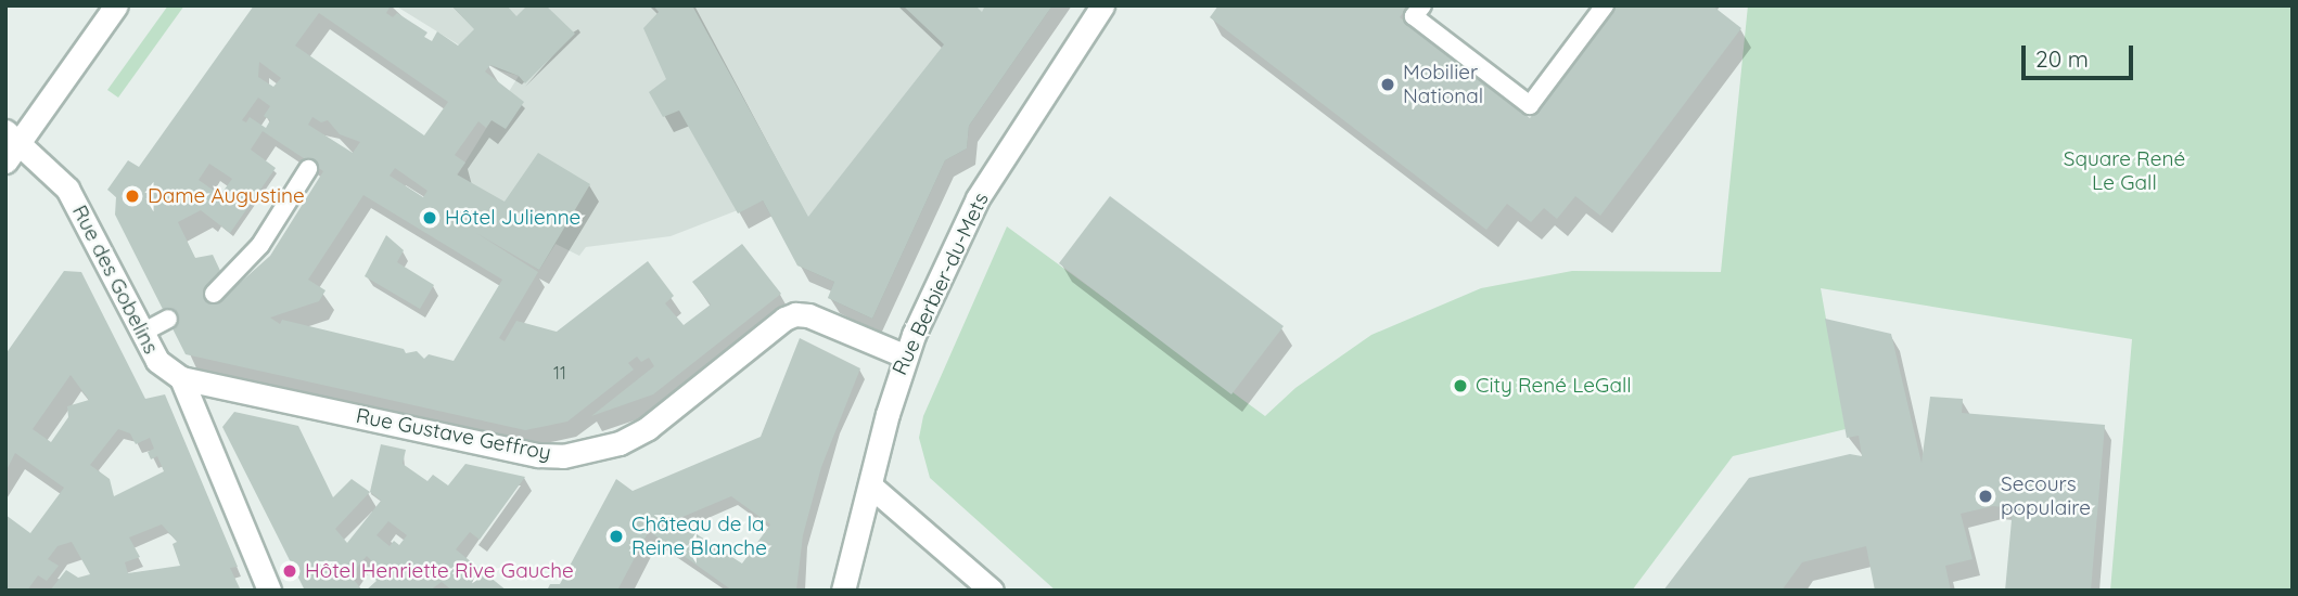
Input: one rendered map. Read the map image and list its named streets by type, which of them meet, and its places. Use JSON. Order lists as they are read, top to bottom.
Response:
{
  "streets": {
    "street": ["Rue des Gobelins", "Rue Berbier-du-Mets", "Rue Gustave Geffroy"]
  },
  "crossings": [
    ["Rue des Gobelins", "Rue Gustave Geffroy"],
    ["Rue Berbier-du-Mets", "Rue Gustave Geffroy"]
  ],
  "parks": ["Square René Le Gall"],
  "places": [
    "Mobilier National",
    "Dame Augustine",
    "Hôtel Julienne",
    "City René LeGall",
    "Secours populaire",
    "Château de la Reine Blanche",
    "Hôtel Henriette Rive Gauche"
  ],
  "house_numbers": ["11"],
  "scale_bar": "20 m"
}
